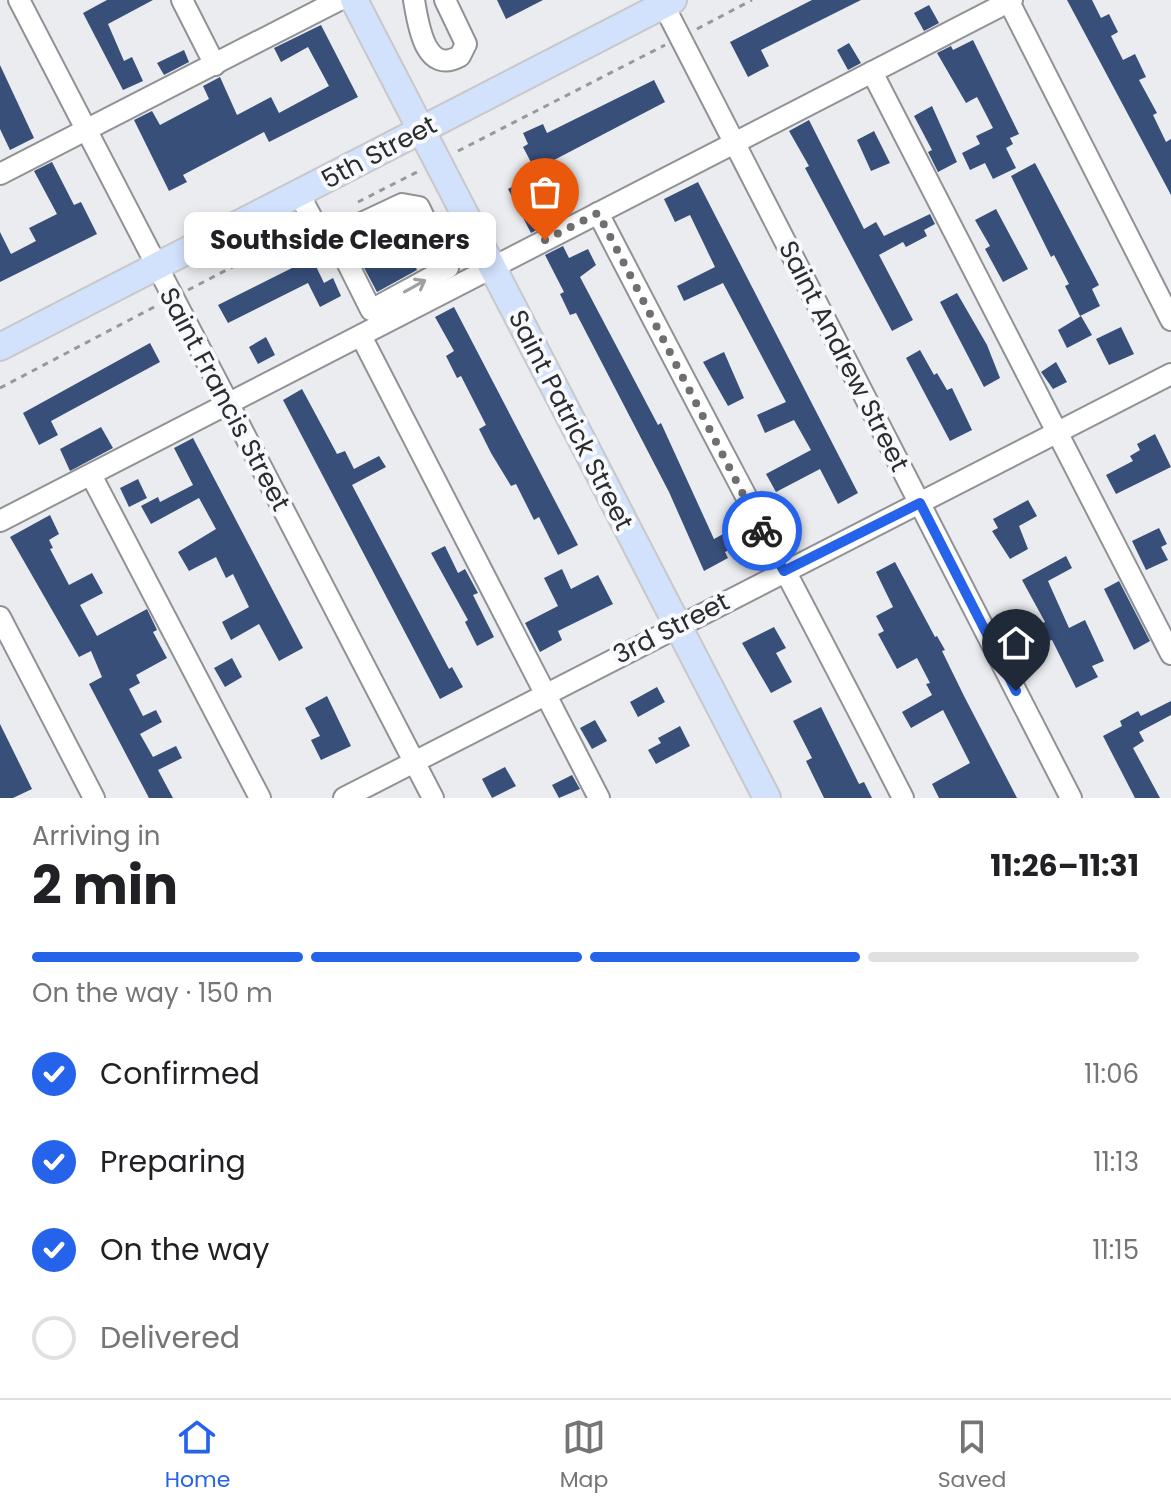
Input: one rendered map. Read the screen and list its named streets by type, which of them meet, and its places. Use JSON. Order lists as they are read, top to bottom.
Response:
{
  "streets": {
    "main road": ["5th Street", "Saint Patrick Street"],
    "street": ["Saint Andrew Street", "Saint Francis Street", "3rd Street"]
  },
  "crossings": [
    ["5th Street", "Saint Andrew Street"],
    ["5th Street", "Saint Francis Street"],
    ["5th Street", "Saint Patrick Street"],
    ["Saint Andrew Street", "3rd Street"],
    ["Saint Francis Street", "3rd Street"],
    ["Saint Patrick Street", "3rd Street"]
  ],
  "places": ["Southside Cleaners"],
  "page": {
    "bubble": "Southside Cleaners",
    "heading": ["2 min", "Arriving in", "11:26–11:31"],
    "bar": "On the way · 150 m",
    "list": [
      ["Confirmed", "11:06"],
      ["Preparing", "11:13"],
      ["On the way", "11:15"],
      "Delivered"
    ],
    "tabs": ["Home", "Map", "Saved"]
  }
}
